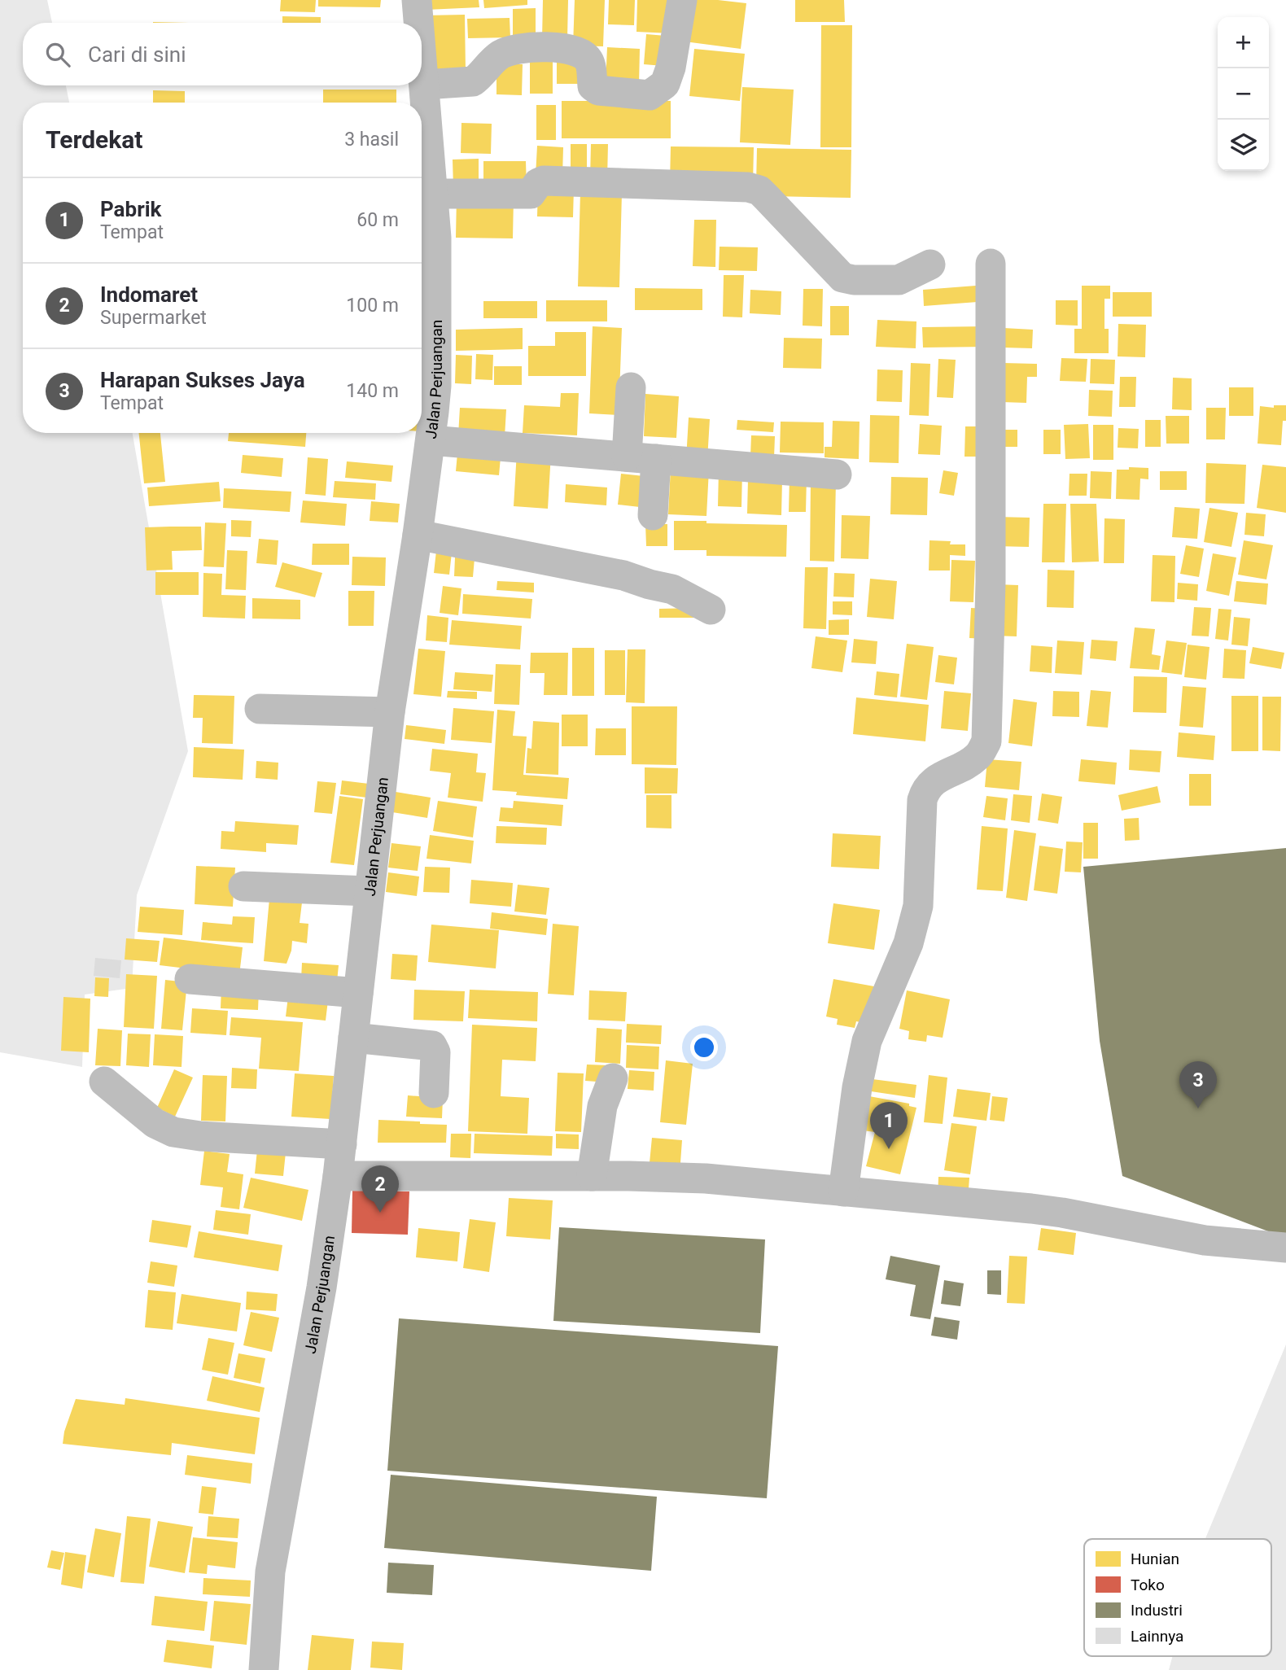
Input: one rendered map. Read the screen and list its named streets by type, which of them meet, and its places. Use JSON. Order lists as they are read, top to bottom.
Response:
{
  "streets": {
    "street": ["Jalan Perjuangan"]
  },
  "legend": [
    "Hunian",
    "Toko",
    "Industri",
    "Lainnya"
  ],
  "page": {
    "map_buttons": ["+", "−"],
    "search": "Cari di sini",
    "heading": ["Terdekat", "3 hasil"],
    "list": [
      {
        "mark": "1",
        "name": "Pabrik",
        "note": "Tempat",
        "value": "60 m"
      },
      {
        "mark": "2",
        "name": "Indomaret",
        "note": "Supermarket",
        "value": "100 m"
      },
      {
        "mark": "3",
        "name": "Harapan Sukses Jaya",
        "note": "Tempat",
        "value": "140 m"
      }
    ],
    "pins": ["3", "1", "2"]
  }
}
